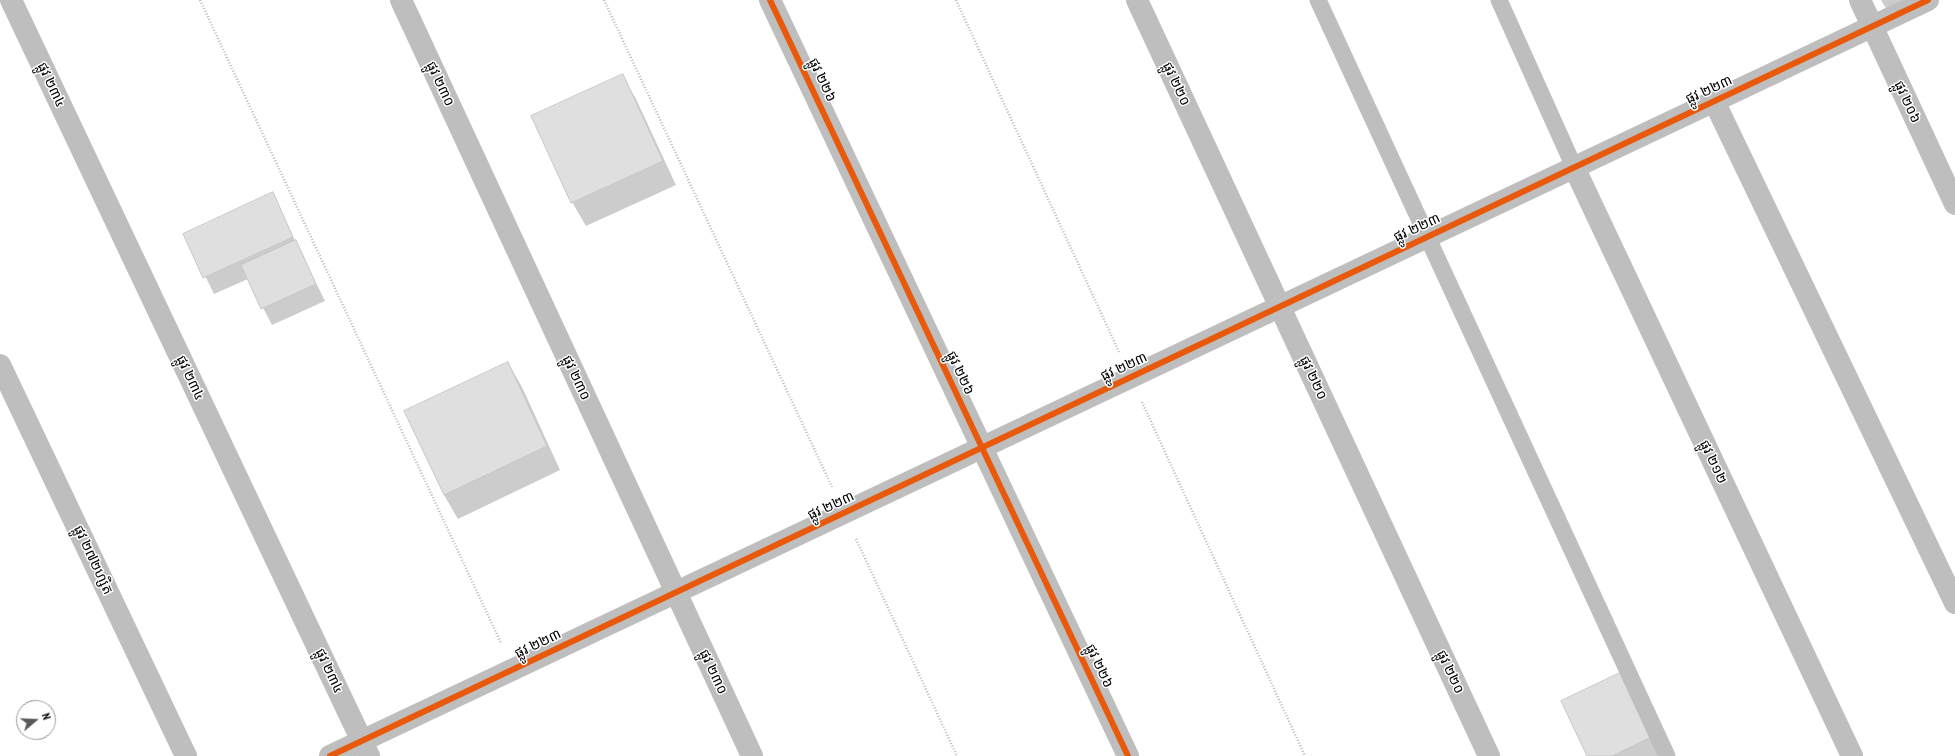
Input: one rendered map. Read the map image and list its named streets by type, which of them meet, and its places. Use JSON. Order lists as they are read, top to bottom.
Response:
{
  "streets": {
    "street": [
      "ផ្លូវ ២២៦",
      "ផ្លូវ ២៣០",
      "ផ្លូវ ២២០",
      "ផ្លូវ ២៣៤",
      "ផ្លូវ ២២៣",
      "ផ្លូវ ២០៦",
      "ផ្លូវ ២១២",
      "ផ្លូវ ២៧២ហ្សិត"
    ]
  },
  "crossings": [
    ["ផ្លូវ ២២៦", "ផ្លូវ ២២៣"],
    ["ផ្លូវ ២៣០", "ផ្លូវ ២២៣"],
    ["ផ្លូវ ២២០", "ផ្លូវ ២២៣"],
    ["ផ្លូវ ២៣៤", "ផ្លូវ ២២៣"],
    ["ផ្លូវ ២២៣", "ផ្លូវ ២០៦"],
    ["ផ្លូវ ២២៣", "ផ្លូវ ២១២"]
  ],
  "north": "right"
}
